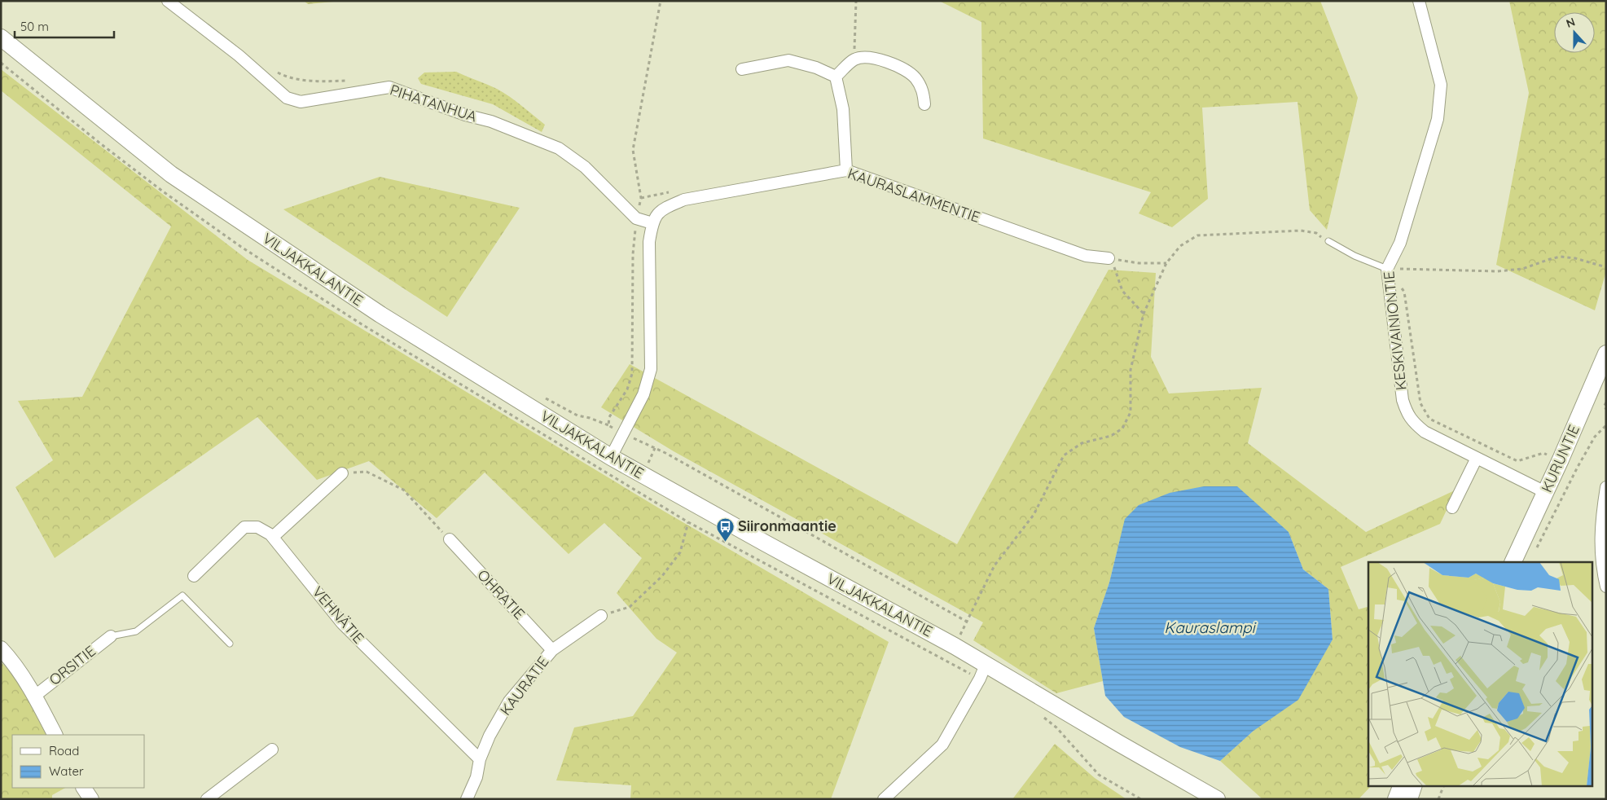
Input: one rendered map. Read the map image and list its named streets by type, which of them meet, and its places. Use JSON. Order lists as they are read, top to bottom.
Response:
{
  "streets": {
    "main road": ["VILJAKKALANTIE", "KURUNTIE"],
    "street": [
      "PIHATANHUA",
      "KAURASLAMMENTIE",
      "KESKIVAINIONTIE",
      "OHRATIE",
      "VEHNÄTIE",
      "ORSITIE",
      "KAURATIE"
    ]
  },
  "crossings": [
    ["PIHATANHUA", "KAURASLAMMENTIE"],
    ["KESKIVAINIONTIE", "KURUNTIE"],
    ["OHRATIE", "KAURATIE"],
    ["VEHNÄTIE", "KAURATIE"]
  ],
  "water": ["Kauraslampi"],
  "places": {
    "bus stop": ["Siironmaantie"]
  },
  "legend": ["Road", "Water"],
  "scale_bar": "50 m",
  "north": "top"
}
